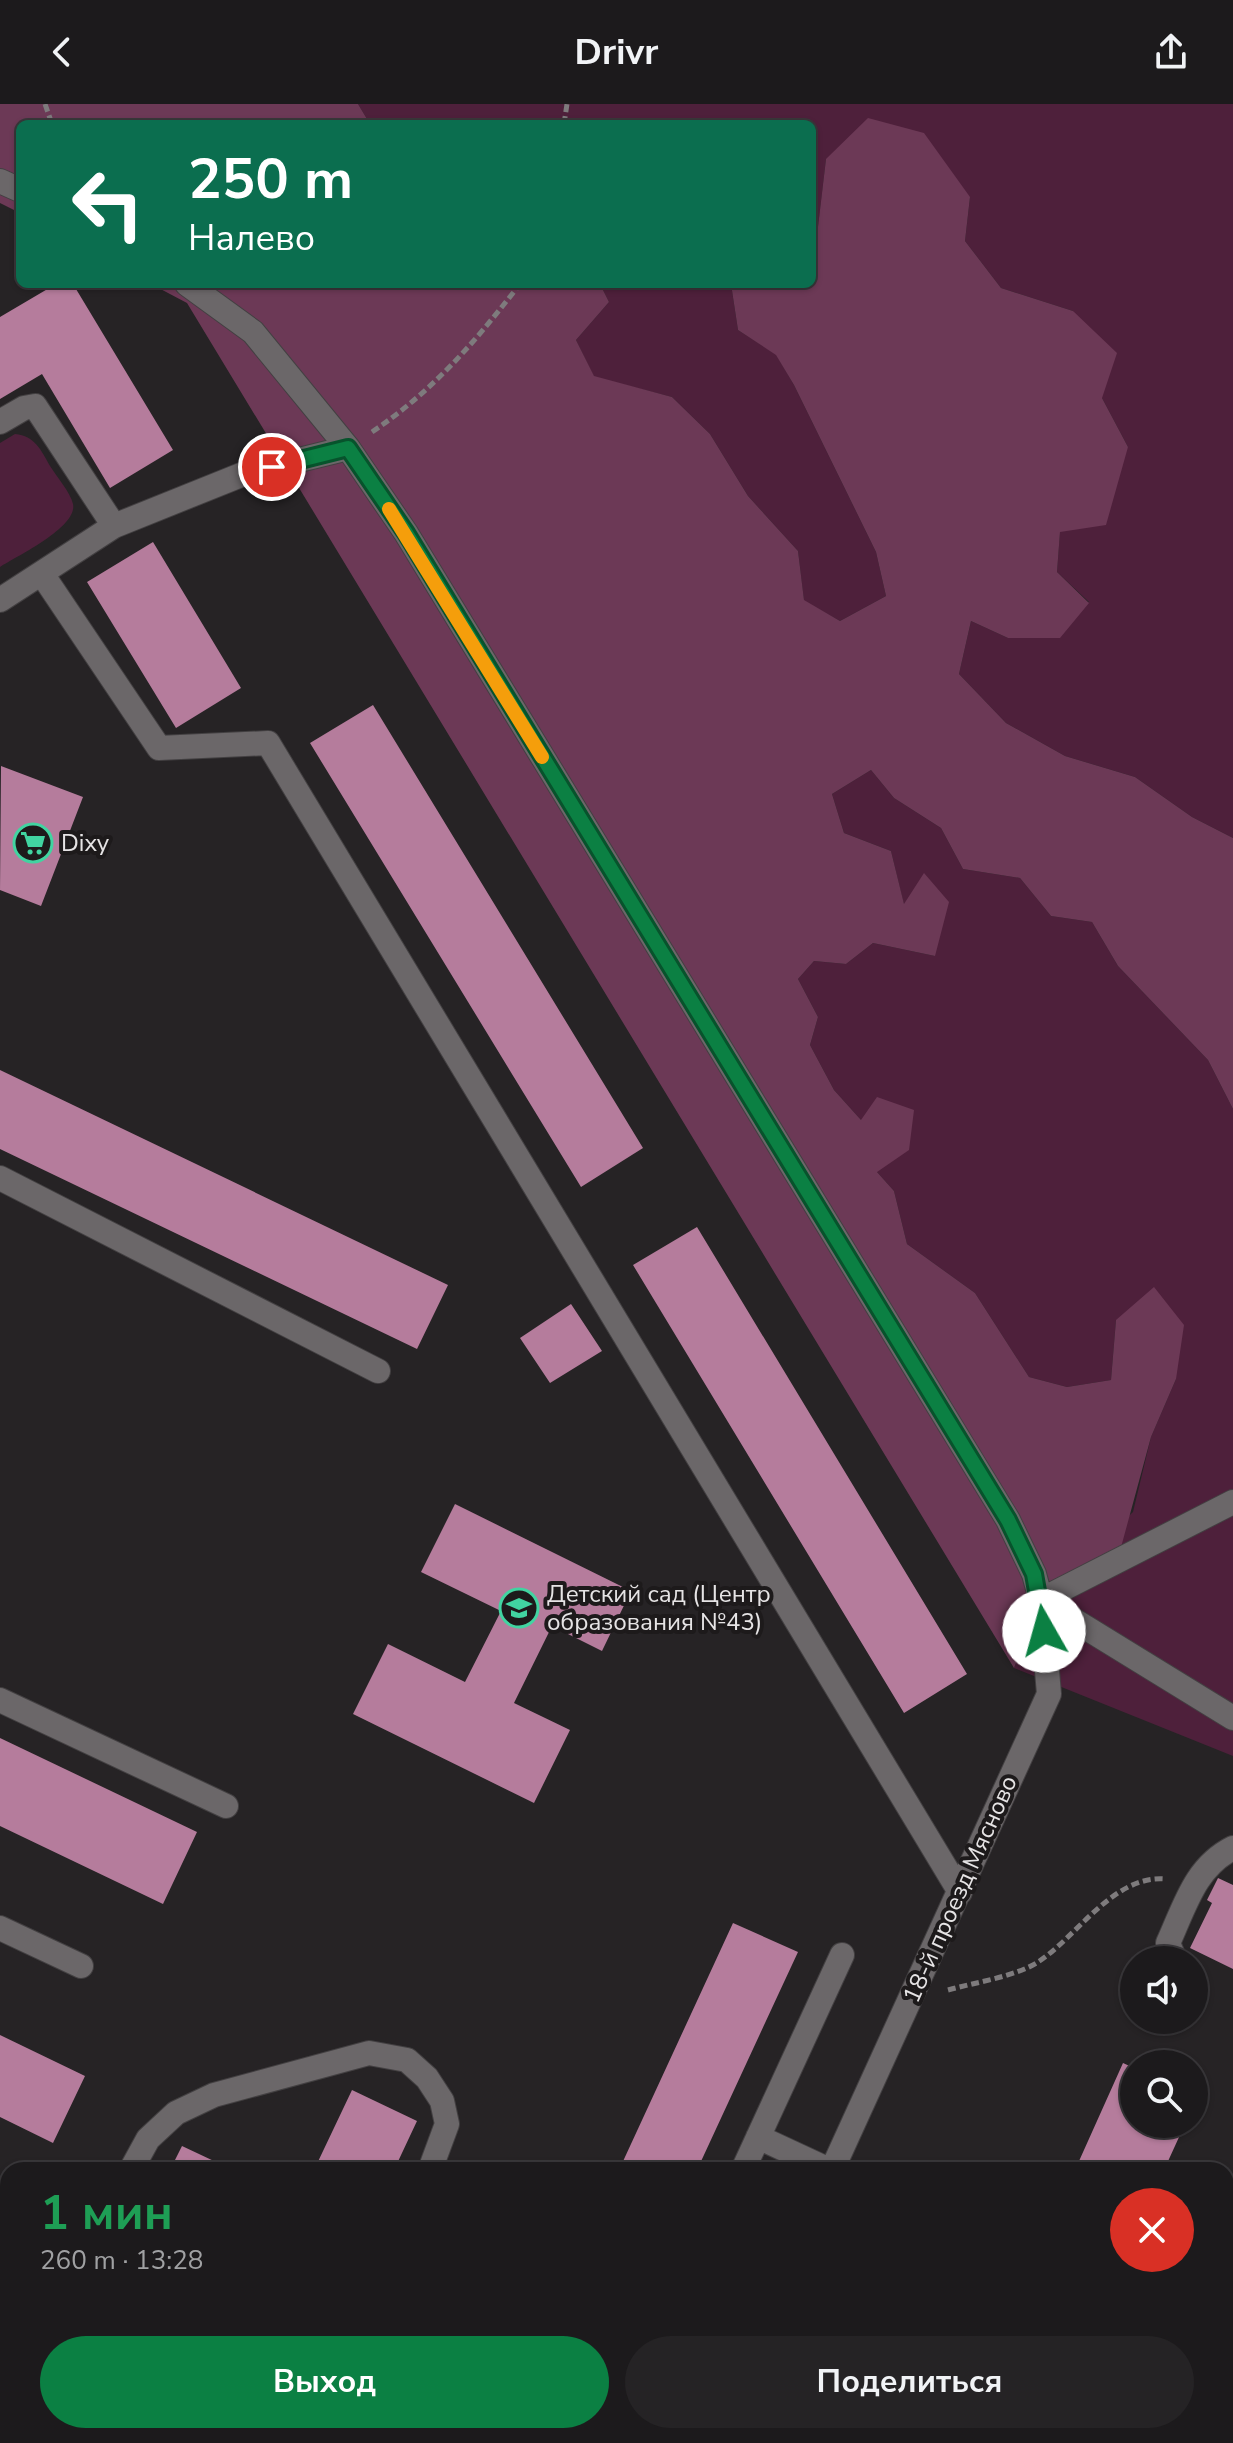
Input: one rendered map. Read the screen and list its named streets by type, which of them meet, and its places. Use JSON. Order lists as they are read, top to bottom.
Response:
{
  "streets": {
    "street": ["18-й проезд Мясново"]
  },
  "places": {
    "supermarket": ["Dixy"],
    "school or university": ["Детский сад (Центр образования №43)"]
  },
  "page": {
    "header": "Drivr",
    "turn": ["250 m", "Налево"],
    "heading": ["1 мин", "260 m · 13:28"],
    "buttons": ["Выход", "Поделиться"]
  }
}
